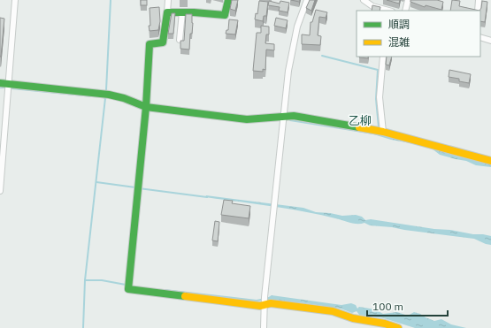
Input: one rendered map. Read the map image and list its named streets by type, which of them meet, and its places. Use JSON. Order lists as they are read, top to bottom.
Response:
{
  "districts": ["乙柳"],
  "legend": ["順調", "混雑"],
  "scale_bar": "100 m"
}
